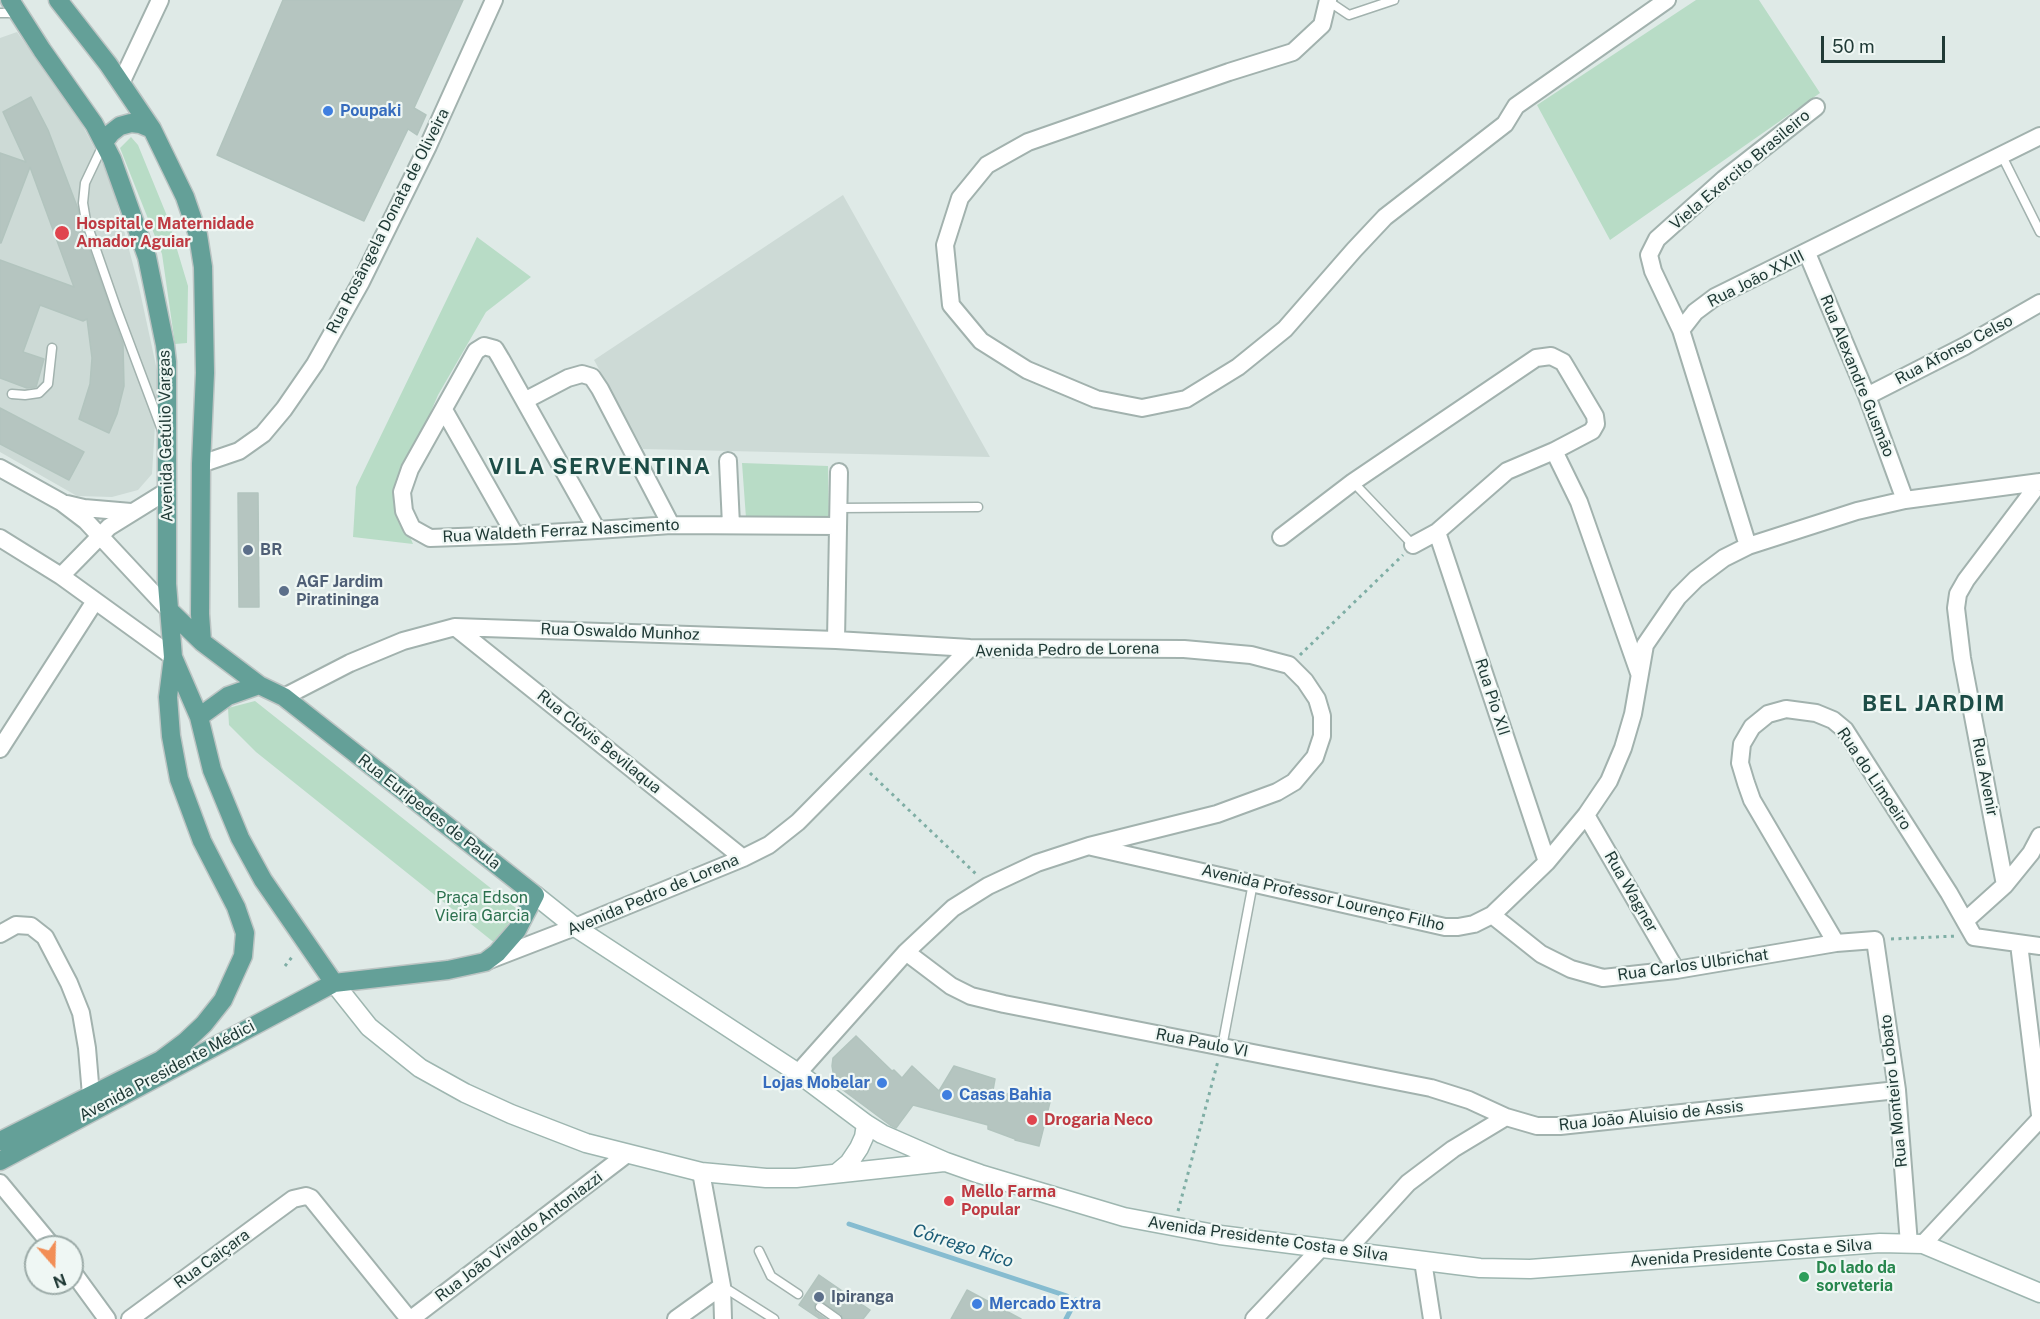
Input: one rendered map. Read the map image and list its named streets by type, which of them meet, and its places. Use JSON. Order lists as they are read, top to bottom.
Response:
{
  "streets": {
    "main road": [
      "Avenida Getúlio Vargas",
      "Avenida Pedro de Lorena",
      "Rua Eurípedes de Paula",
      "Avenida Presidente Médici"
    ],
    "street": [
      "Viela Exercito Brasileiro",
      "Rua Rosângela Donata de Oliveira",
      "Rua João XXIII",
      "Rua Afonso Celso",
      "Rua Alexandre Gusmão",
      "Rua Waldeth Ferraz Nascimento",
      "Rua Oswaldo Munhoz",
      "Rua Pio XII",
      "Rua Clóvis Bevilaqua",
      "Rua Avenir",
      "Rua do Limoeiro",
      "Rua Wagner",
      "Avenida Professor Lourenço Filho",
      "Rua Carlos Ulbrichat",
      "Rua Paulo VI",
      "Rua Monteiro Lobato",
      "Rua João Aluisio de Assis",
      "Rua João Vivaldo Antoniazzi",
      "Avenida Presidente Costa e Silva",
      "Rua Caiçara"
    ]
  },
  "crossings": [
    ["Viela Exercito Brasileiro", "Rua João XXIII"],
    ["Rua Rosângela Donata de Oliveira", "Avenida Getúlio Vargas"],
    ["Rua João XXIII", "Rua Alexandre Gusmão"],
    ["Rua Afonso Celso", "Rua Alexandre Gusmão"],
    ["Rua Alexandre Gusmão", "Avenida Professor Lourenço Filho"],
    ["Avenida Getúlio Vargas", "Avenida Pedro de Lorena"],
    ["Avenida Getúlio Vargas", "Rua Eurípedes de Paula"],
    ["Avenida Getúlio Vargas", "Avenida Presidente Médici"],
    ["Avenida Getúlio Vargas", "Avenida Presidente Costa e Silva"],
    ["Rua Oswaldo Munhoz", "Avenida Pedro de Lorena"],
    ["Rua Oswaldo Munhoz", "Rua Clóvis Bevilaqua"],
    ["Rua Oswaldo Munhoz", "Rua Eurípedes de Paula"],
    ["Avenida Pedro de Lorena", "Rua Clóvis Bevilaqua"],
    ["Avenida Pedro de Lorena", "Rua Eurípedes de Paula"],
    ["Avenida Pedro de Lorena", "Avenida Presidente Médici"],
    ["Avenida Pedro de Lorena", "Avenida Presidente Costa e Silva"],
    ["Rua Pio XII", "Avenida Professor Lourenço Filho"],
    ["Rua Avenir", "Avenida Professor Lourenço Filho"],
    ["Rua do Limoeiro", "Rua Carlos Ulbrichat"],
    ["Rua Eurípedes de Paula", "Avenida Presidente Costa e Silva"],
    ["Rua Wagner", "Avenida Professor Lourenço Filho"],
    ["Rua Wagner", "Rua Carlos Ulbrichat"],
    ["Avenida Professor Lourenço Filho", "Rua Carlos Ulbrichat"],
    ["Rua Carlos Ulbrichat", "Rua Monteiro Lobato"],
    ["Rua Paulo VI", "Rua João Aluisio de Assis"],
    ["Avenida Presidente Médici", "Avenida Presidente Costa e Silva"],
    ["Rua Monteiro Lobato", "Rua João Aluisio de Assis"],
    ["Rua Monteiro Lobato", "Avenida Presidente Costa e Silva"],
    ["Rua João Vivaldo Antoniazzi", "Avenida Presidente Costa e Silva"],
    ["Rua João Vivaldo Antoniazzi", "Rua Caiçara"]
  ],
  "districts": ["VILA SERVENTINA", "BEL JARDIM"],
  "water": ["Córrego Rico"],
  "parks": ["Praça Edson Vieira Garcia"],
  "places": [
    "Poupaki",
    "Hospital e Maternidade Amador Aguiar",
    "BR",
    "AGF Jardim Piratininga",
    "Lojas Mobelar",
    "Casas Bahia",
    "Drogaria Neco",
    "Mello Farma Popular",
    "Do lado da sorveteria",
    "Ipiranga",
    "Mercado Extra"
  ],
  "scale_bar": "50 m",
  "north": "bottom"
}
